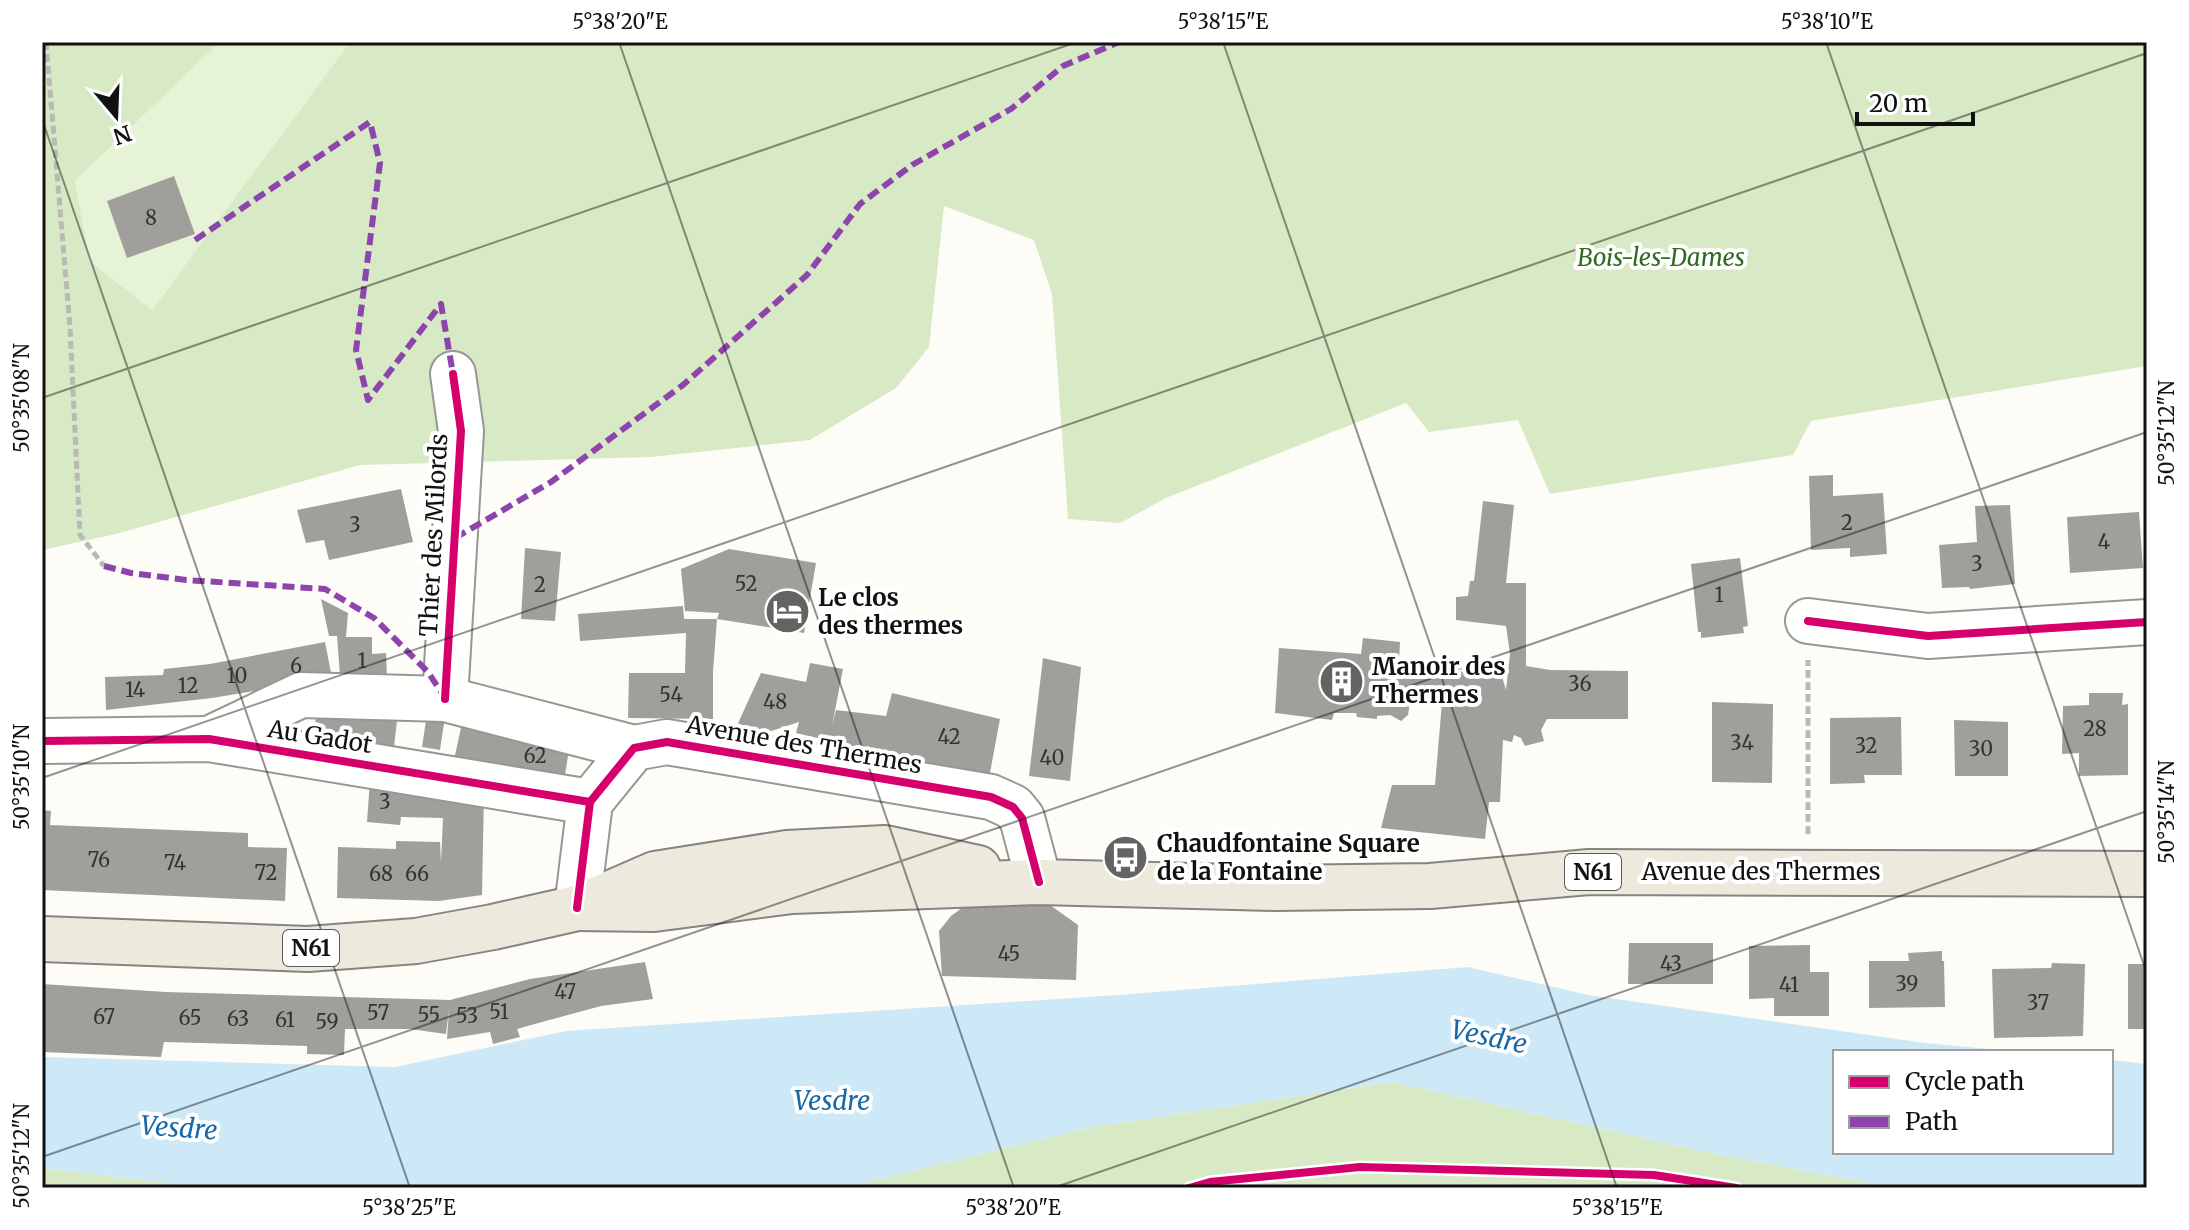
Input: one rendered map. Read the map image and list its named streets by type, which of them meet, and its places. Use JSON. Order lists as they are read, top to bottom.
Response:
{
  "streets": {
    "main road": ["Avenue des Thermes", "N61"],
    "street": ["Thier des Milords", "Au Gadot"]
  },
  "crossings": [
    ["Thier des Milords", "Au Gadot"],
    ["Au Gadot", "Avenue des Thermes"]
  ],
  "water": ["Vesdre"],
  "parks": ["Bois-les-Dames"],
  "places": {
    "hotel": ["Le clos des thermes"],
    "building": ["Manoir des Thermes"],
    "bus stop": ["Chaudfontaine Square de la Fontaine"]
  },
  "house_numbers": [
    "8",
    "2",
    "3",
    "4",
    "3",
    "52",
    "2",
    "1",
    "1",
    "6",
    "10",
    "36",
    "12",
    "14",
    "54",
    "48",
    "28",
    "42",
    "34",
    "32",
    "30",
    "62",
    "40",
    "3",
    "76",
    "74",
    "72",
    "68",
    "66",
    "45",
    "43",
    "39",
    "41",
    "47",
    "37",
    "51",
    "57",
    "55",
    "53",
    "67",
    "65",
    "63",
    "61",
    "59"
  ],
  "legend": ["Cycle path", "Path"],
  "scale_bar": "20 m",
  "north": "bottom",
  "coordinates": [
    "5°38'20\"E",
    "5°38'15\"E",
    "5°38'10\"E",
    "50°35'08\"N",
    "50°35'12\"N",
    "50°35'10\"N",
    "50°35'14\"N",
    "5°38'25\"E"
  ]
}
